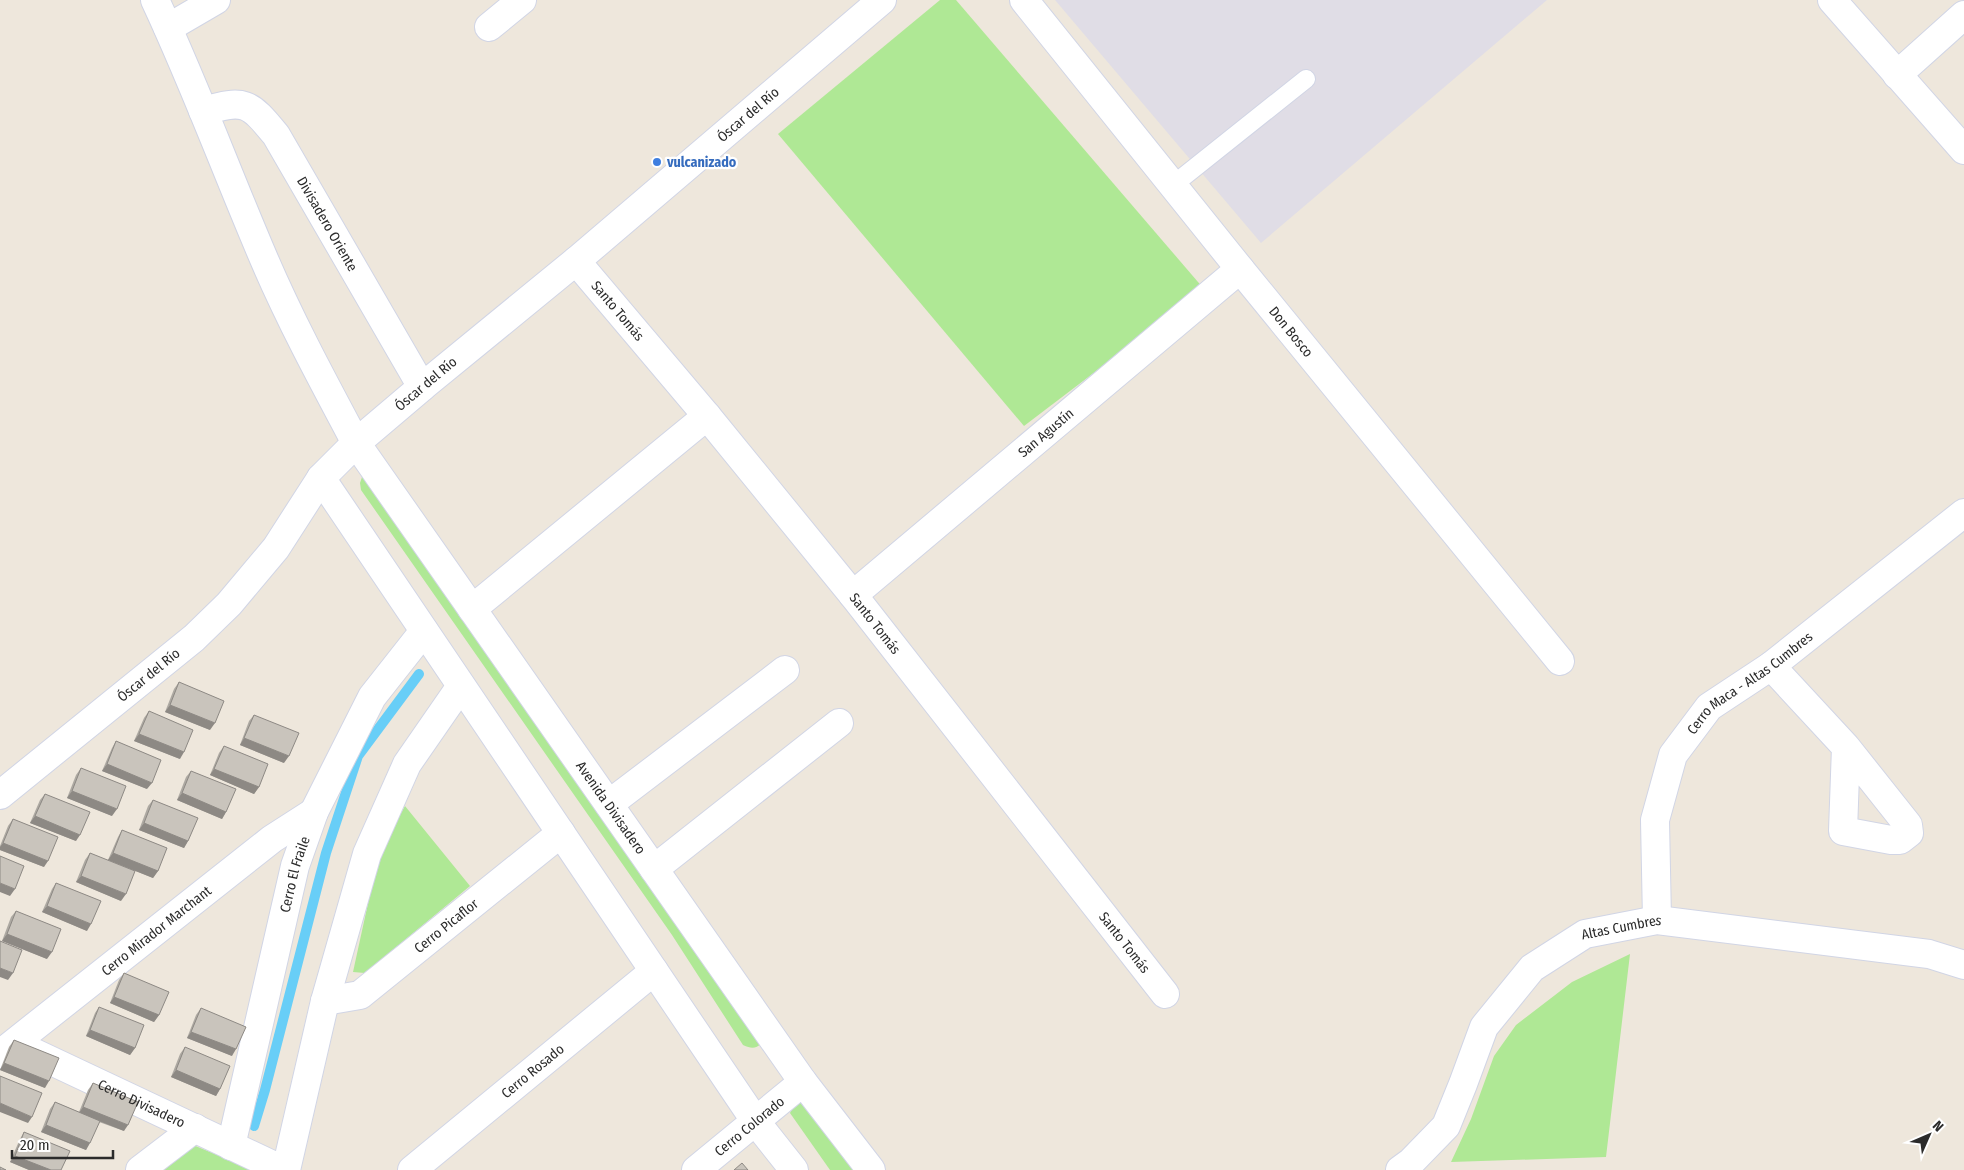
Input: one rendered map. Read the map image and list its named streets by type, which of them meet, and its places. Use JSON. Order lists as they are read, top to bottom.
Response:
{
  "streets": {
    "street": [
      "Óscar del Río",
      "Divisadero Oriente",
      "Santo Tomás",
      "Don Bosco",
      "San Agustín",
      "Cerro Maca - Altas Cumbres",
      "Avenida Divisadero",
      "Cerro El Fraile",
      "Cerro Picaflor",
      "Altas Cumbres",
      "Cerro Mirador Marchant",
      "Cerro Rosado",
      "Cerro Divisadero",
      "Cerro Colorado"
    ]
  },
  "crossings": [
    ["Óscar del Río", "Divisadero Oriente"],
    ["Óscar del Río", "Santo Tomás"],
    ["Óscar del Río", "Avenida Divisadero"],
    ["Santo Tomás", "San Agustín"],
    ["Don Bosco", "San Agustín"],
    ["Cerro Maca - Altas Cumbres", "Altas Cumbres"],
    ["Avenida Divisadero", "Cerro Colorado"],
    ["Cerro El Fraile", "Cerro Mirador Marchant"],
    ["Cerro El Fraile", "Cerro Divisadero"],
    ["Cerro Mirador Marchant", "Cerro Divisadero"]
  ],
  "places": ["vulcanizado"],
  "scale_bar": "20 m",
  "north": "top right"
}
